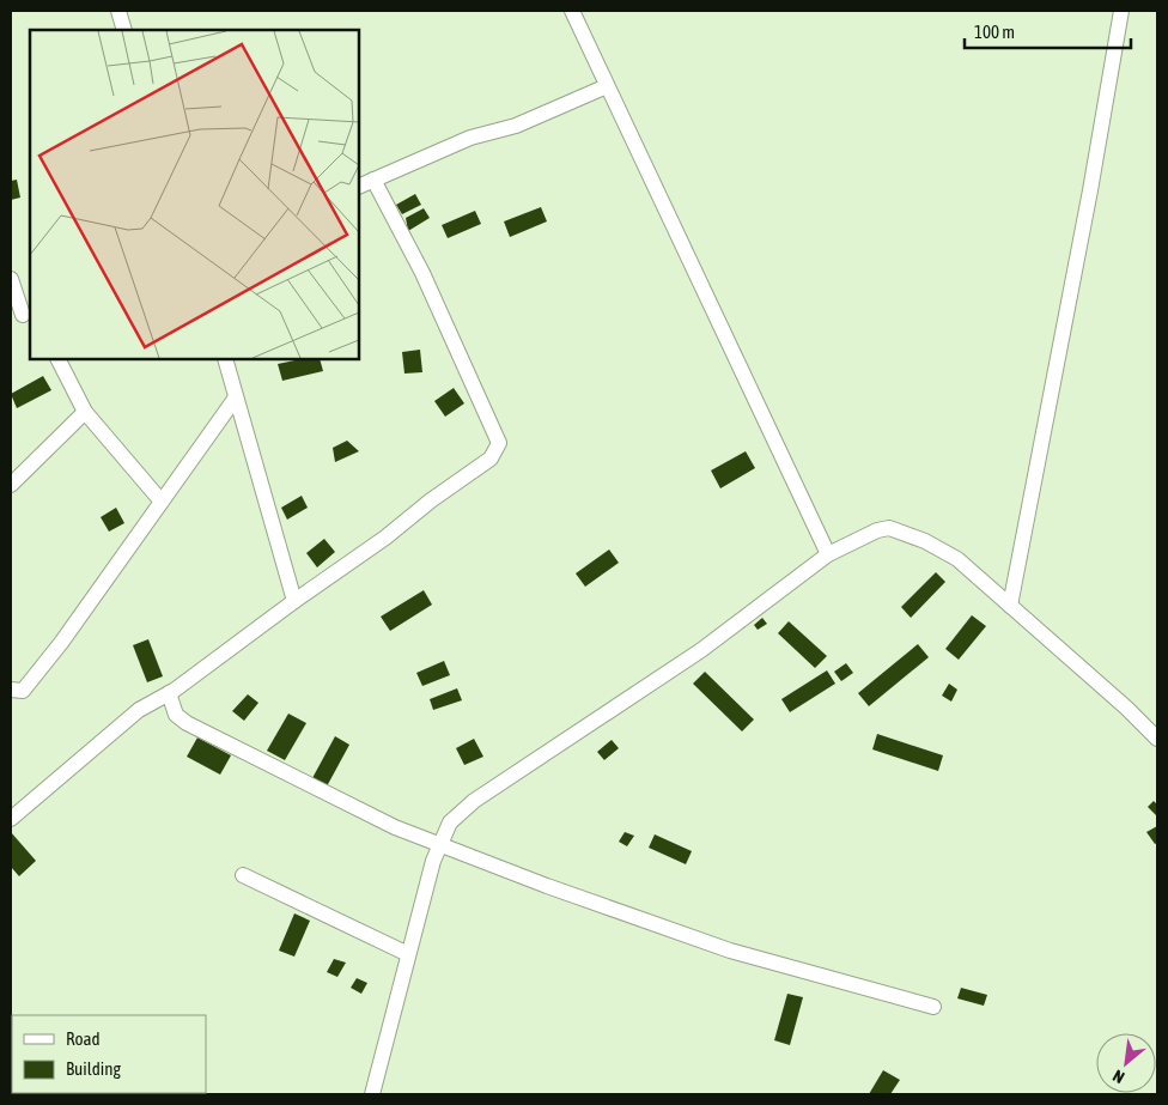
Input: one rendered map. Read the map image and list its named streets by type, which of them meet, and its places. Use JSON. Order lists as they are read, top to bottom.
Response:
{
  "legend": ["Road", "Building"],
  "scale_bar": "100 m",
  "north": "bottom left"
}
